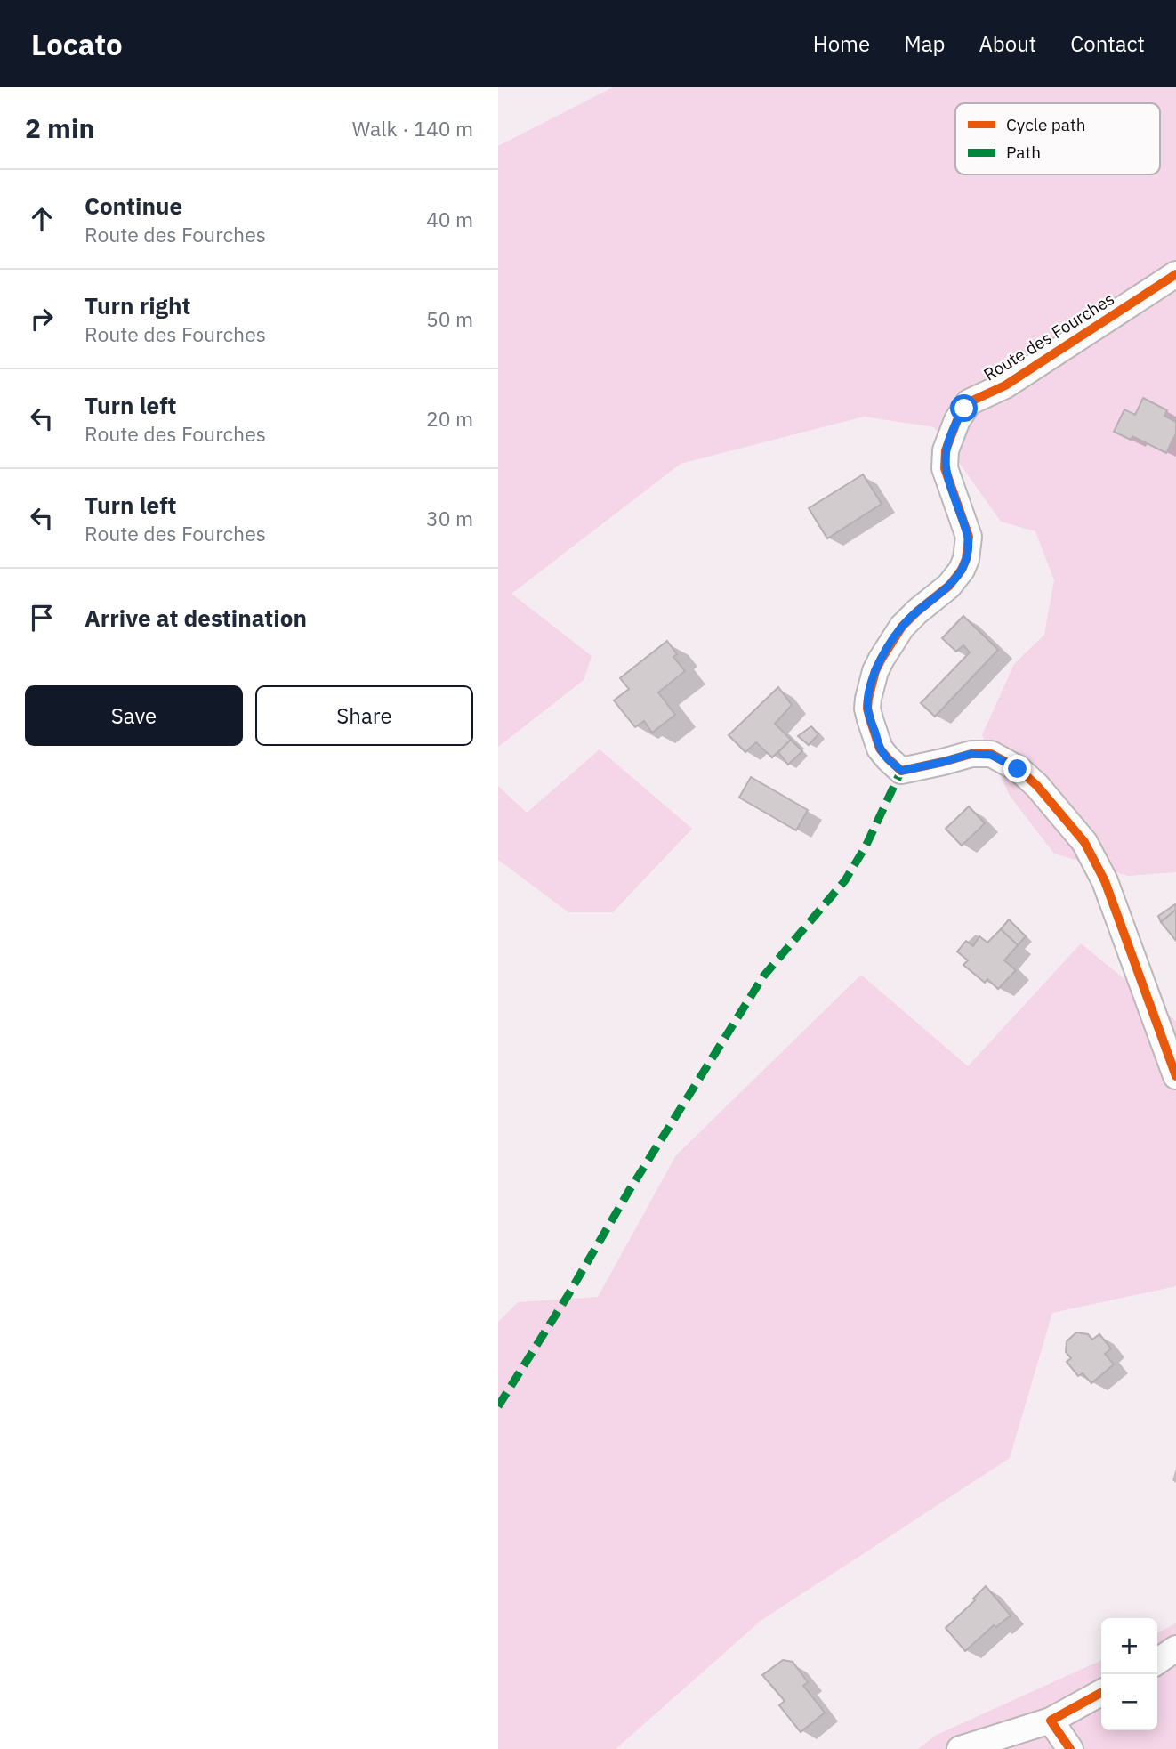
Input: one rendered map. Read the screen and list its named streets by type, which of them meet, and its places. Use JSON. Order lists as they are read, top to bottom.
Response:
{
  "streets": {
    "street": ["Route des Fourches"]
  },
  "legend": ["Cycle path", "Path"],
  "page": {
    "header": "Locato",
    "nav": [
      "Home",
      "Map",
      "About",
      "Contact"
    ],
    "heading": ["2 min", "Walk · 140 m"],
    "list": [
      ["Continue", "Route des Fourches", "40 m"],
      ["Turn right", "Route des Fourches", "50 m"],
      ["Turn left", "Route des Fourches", "20 m"],
      ["Turn left", "Route des Fourches", "30 m"],
      "Arrive at destination"
    ],
    "buttons": ["Save", "Share"],
    "map_buttons": ["+", "−"]
  }
}
